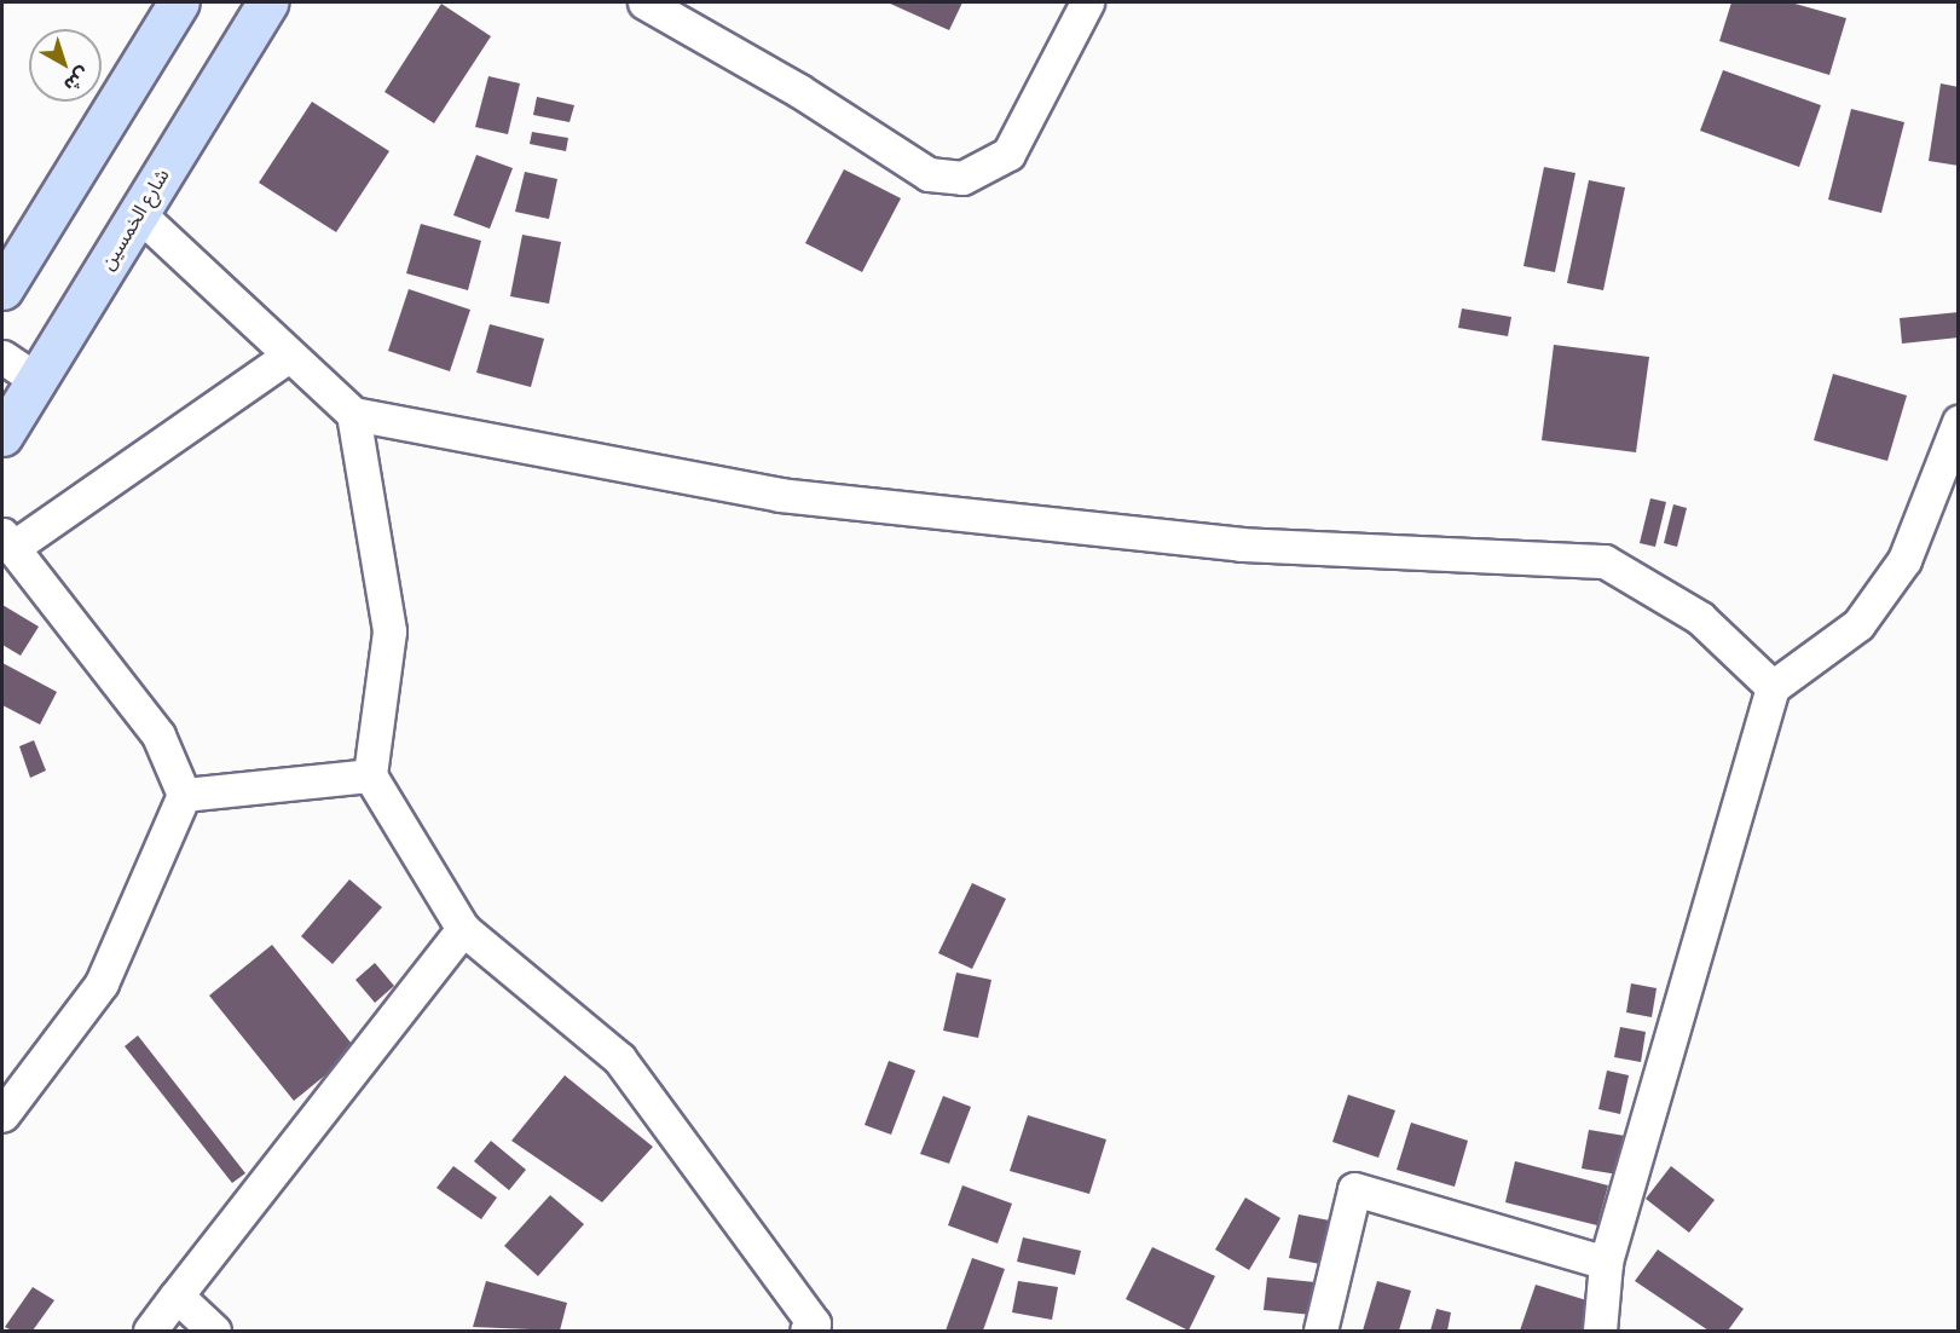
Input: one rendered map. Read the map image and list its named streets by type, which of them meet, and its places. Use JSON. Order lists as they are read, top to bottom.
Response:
{
  "streets": {
    "main road": ["شارع الخمسين"]
  },
  "north": "bottom right"
}
